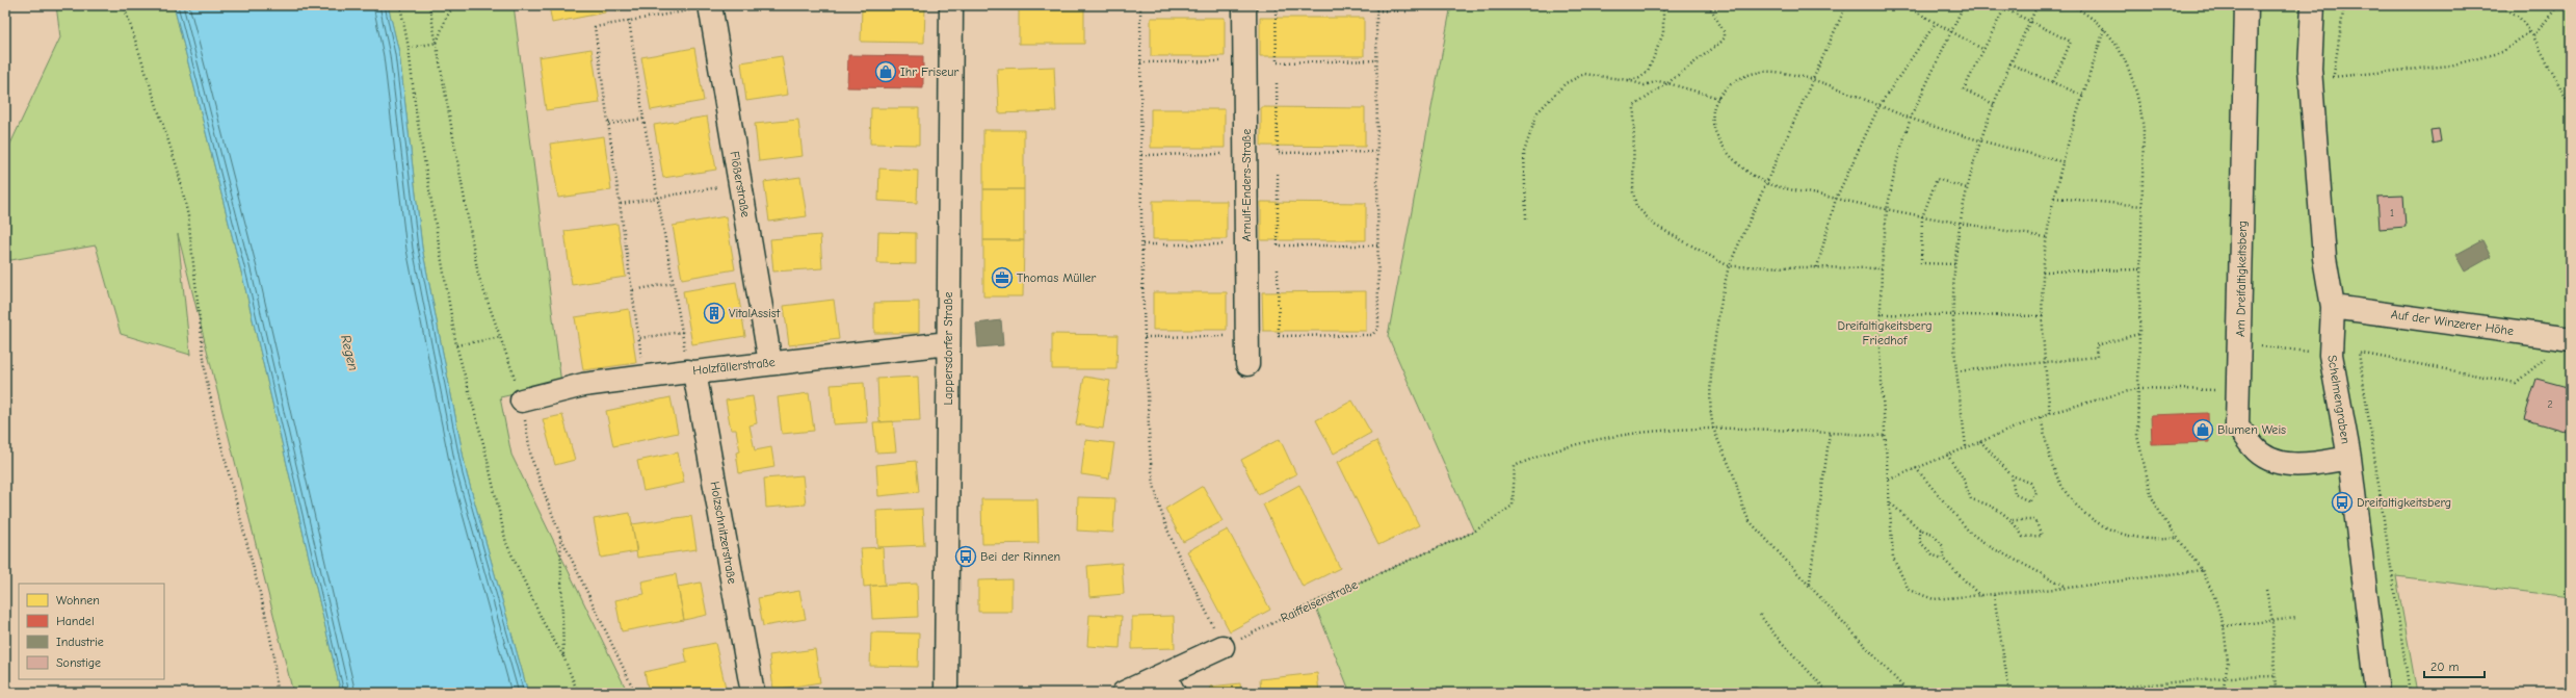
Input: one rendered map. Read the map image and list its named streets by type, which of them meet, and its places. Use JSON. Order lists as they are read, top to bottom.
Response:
{
  "streets": {
    "street": [
      "Flößerstraße",
      "Arnulf-Enders-Straße",
      "Am Dreifaltigkeitsberg",
      "Auf der Winzerer Höhe",
      "Lappersdorfer Straße",
      "Holzfällerstraße",
      "Schelmengraben",
      "Holzschnitzerstraße"
    ],
    "path": ["Raiffeisenstraße"]
  },
  "crossings": [
    ["Flößerstraße", "Holzfällerstraße"],
    ["Am Dreifaltigkeitsberg", "Schelmengraben"],
    ["Auf der Winzerer Höhe", "Schelmengraben"],
    ["Lappersdorfer Straße", "Holzfällerstraße"],
    ["Holzfällerstraße", "Holzschnitzerstraße"]
  ],
  "water": ["Regen"],
  "parks": ["Dreifaltigkeitsberg Friedhof"],
  "places": {
    "shop": ["Ihr Friseur", "Blumen Weis"],
    "office": ["Thomas Müller"],
    "building": ["VitalAssist"],
    "bus stop": ["Dreifaltigkeitsberg", "Bei der Rinnen"]
  },
  "house_numbers": ["1", "2"],
  "legend": [
    "Wohnen",
    "Handel",
    "Industrie",
    "Sonstige"
  ],
  "scale_bar": "20 m"
}
